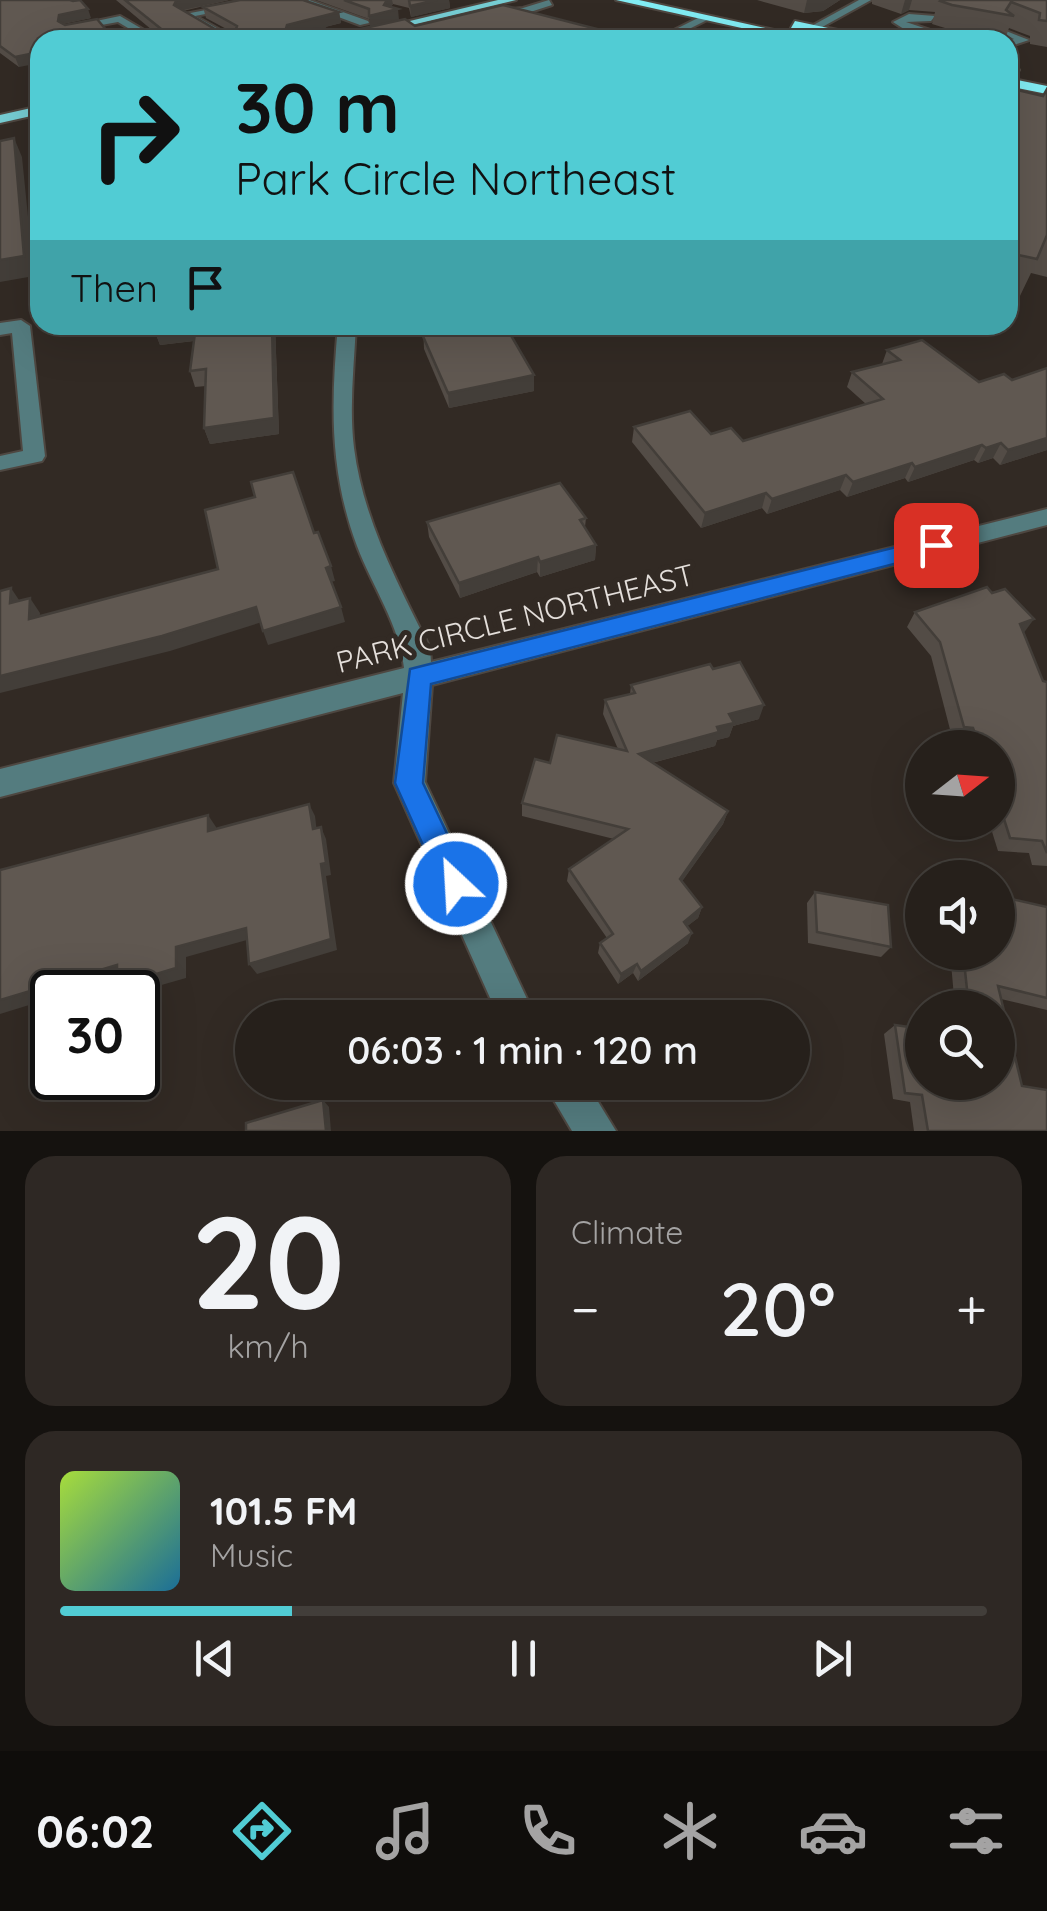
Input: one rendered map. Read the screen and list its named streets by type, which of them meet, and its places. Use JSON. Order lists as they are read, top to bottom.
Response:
{
  "streets": {
    "street": ["PARK CIRCLE NORTHEAST"]
  },
  "north": "right",
  "page": {
    "turn": ["30 m", "Park Circle Northeast"],
    "then": "Then",
    "limit": "30",
    "trip": "06:03 · 1 min · 120 m",
    "tile": [
      ["20", "km/h"],
      "Climate"
    ],
    "heat": ["−", "20°", "+"],
    "song": ["101.5 FM", "Music"],
    "tabs": "06:02"
  }
}
